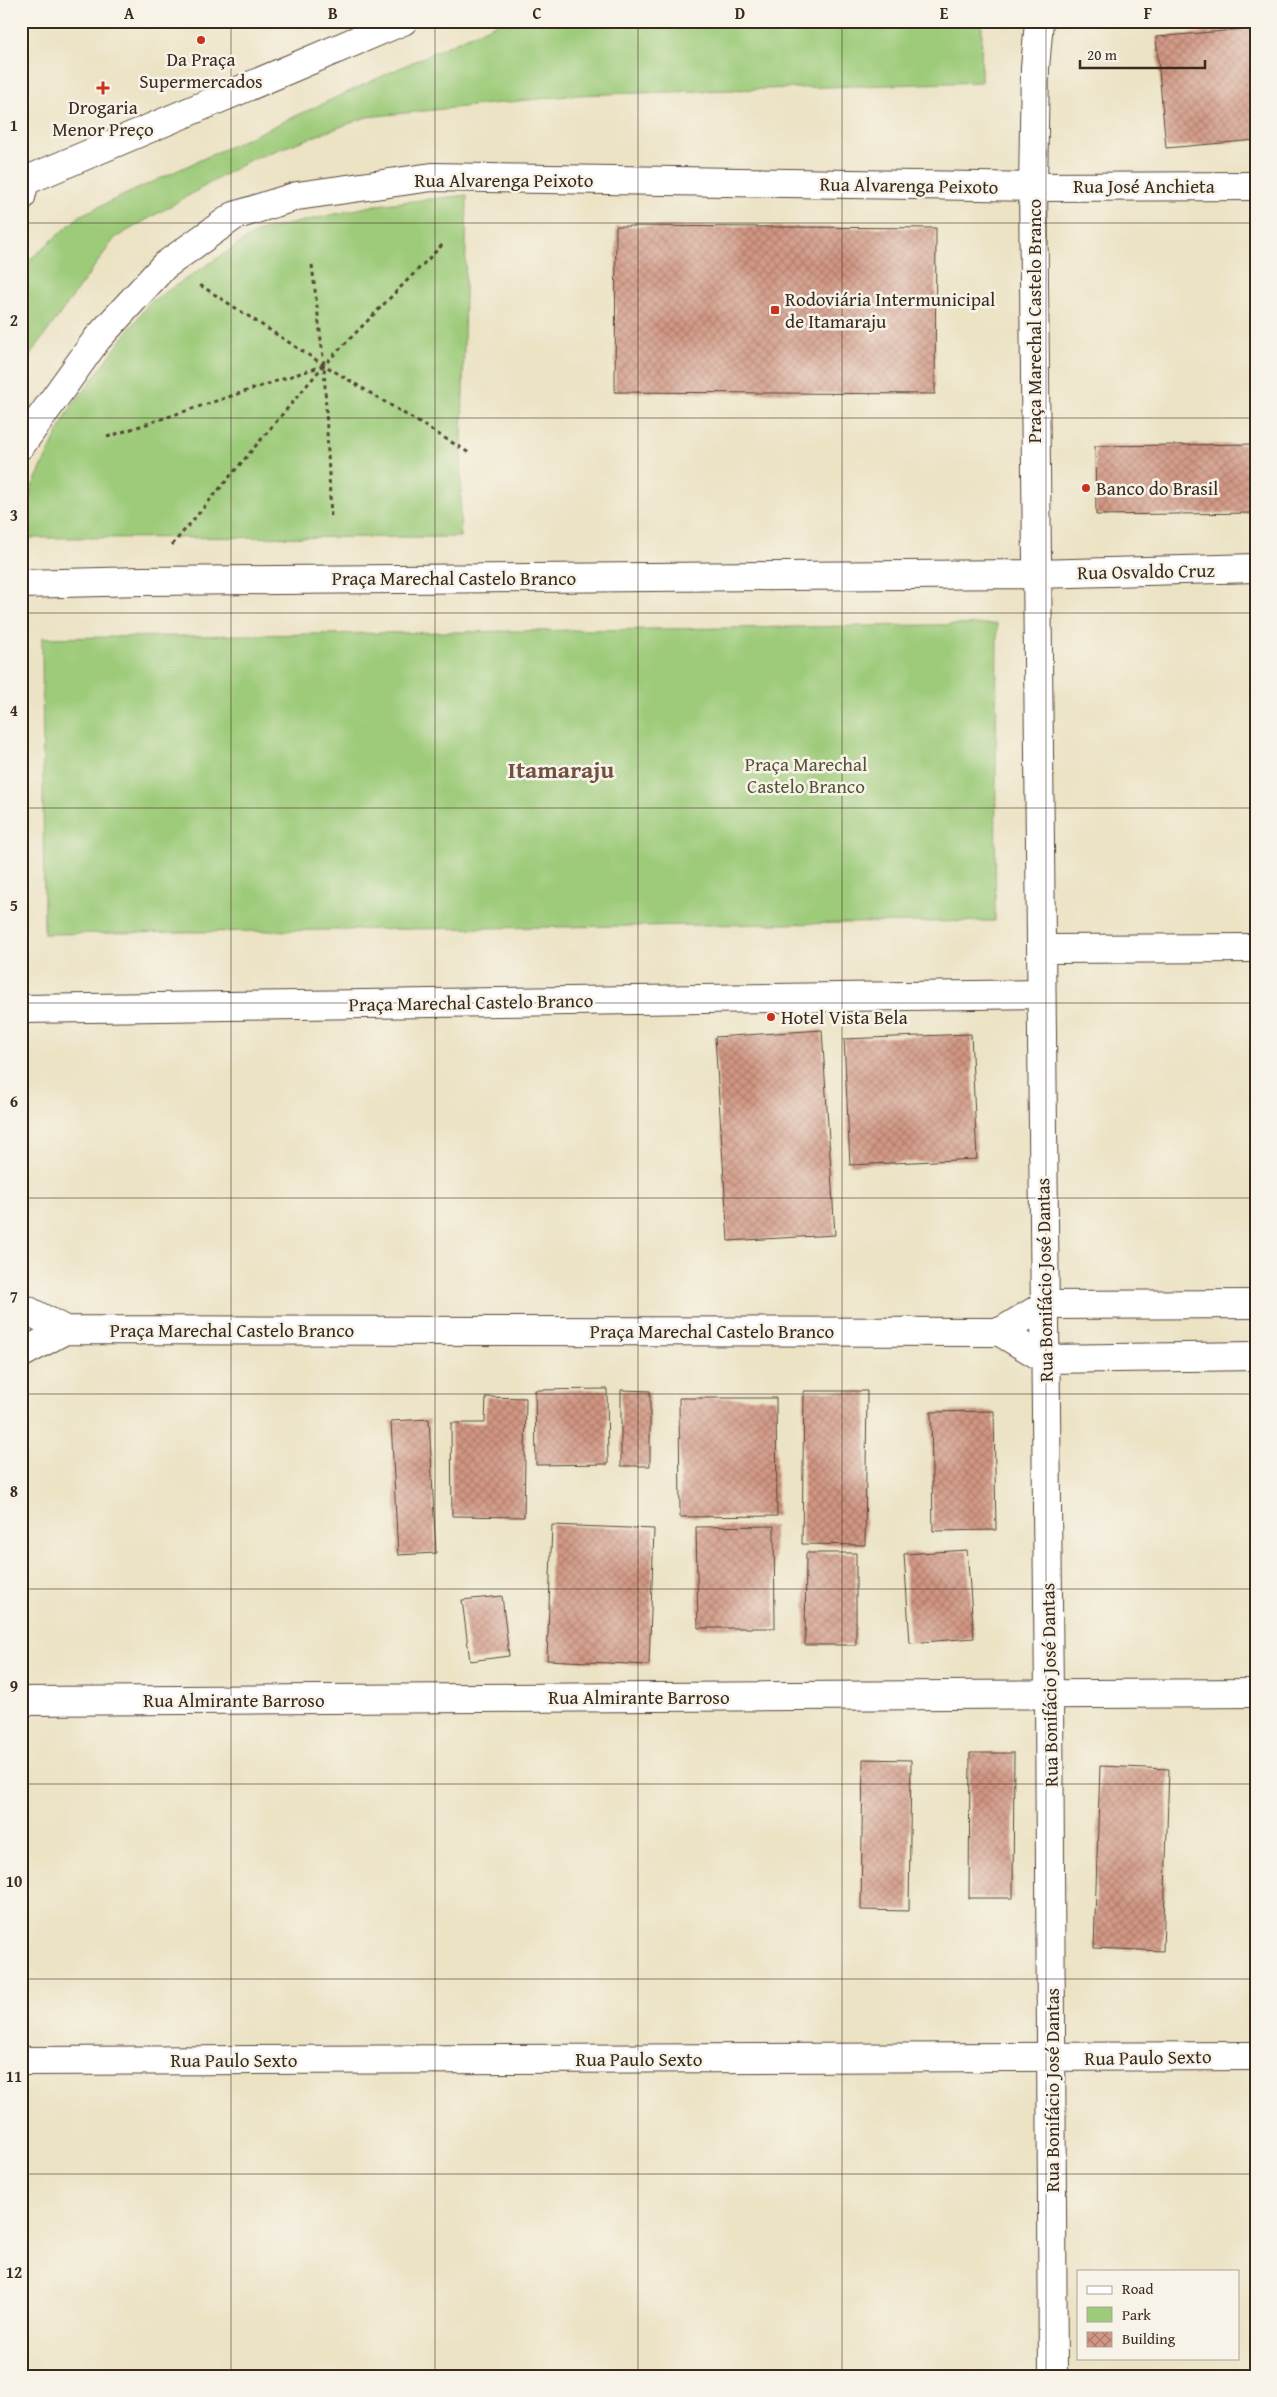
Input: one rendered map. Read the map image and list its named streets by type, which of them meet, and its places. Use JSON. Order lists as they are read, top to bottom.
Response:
{
  "streets": {
    "street": [
      "Rua Alvarenga Peixoto",
      "Rua José Anchieta",
      "Praça Marechal Castelo Branco",
      "Rua Osvaldo Cruz",
      "Rua Bonifácio José Dantas",
      "Rua Almirante Barroso",
      "Rua Paulo Sexto"
    ]
  },
  "crossings": [
    ["Rua Alvarenga Peixoto", "Rua José Anchieta"],
    ["Rua Alvarenga Peixoto", "Praça Marechal Castelo Branco"],
    ["Rua José Anchieta", "Praça Marechal Castelo Branco"],
    ["Praça Marechal Castelo Branco", "Rua Osvaldo Cruz"],
    ["Praça Marechal Castelo Branco", "Rua Bonifácio José Dantas"],
    ["Rua Bonifácio José Dantas", "Rua Almirante Barroso"],
    ["Rua Bonifácio José Dantas", "Rua Paulo Sexto"]
  ],
  "districts": ["Itamaraju"],
  "parks": ["Praça Marechal Castelo Branco"],
  "places": {
    "other": ["Da Praça Supermercados", "Banco do Brasil", "Hotel Vista Bela"],
    "health": ["Drogaria Menor Preço"],
    "transit": ["Rodoviária Intermunicipal de Itamaraju"]
  },
  "legend": ["Road", "Park", "Building"],
  "scale_bar": "20 m",
  "grid": {
    "columns": [
      "A",
      "B",
      "C",
      "D",
      "E",
      "F"
    ],
    "rows": [
      "1",
      "2",
      "3",
      "4",
      "5",
      "6",
      "7",
      "8",
      "9",
      "10",
      "11",
      "12"
    ]
  }
}
